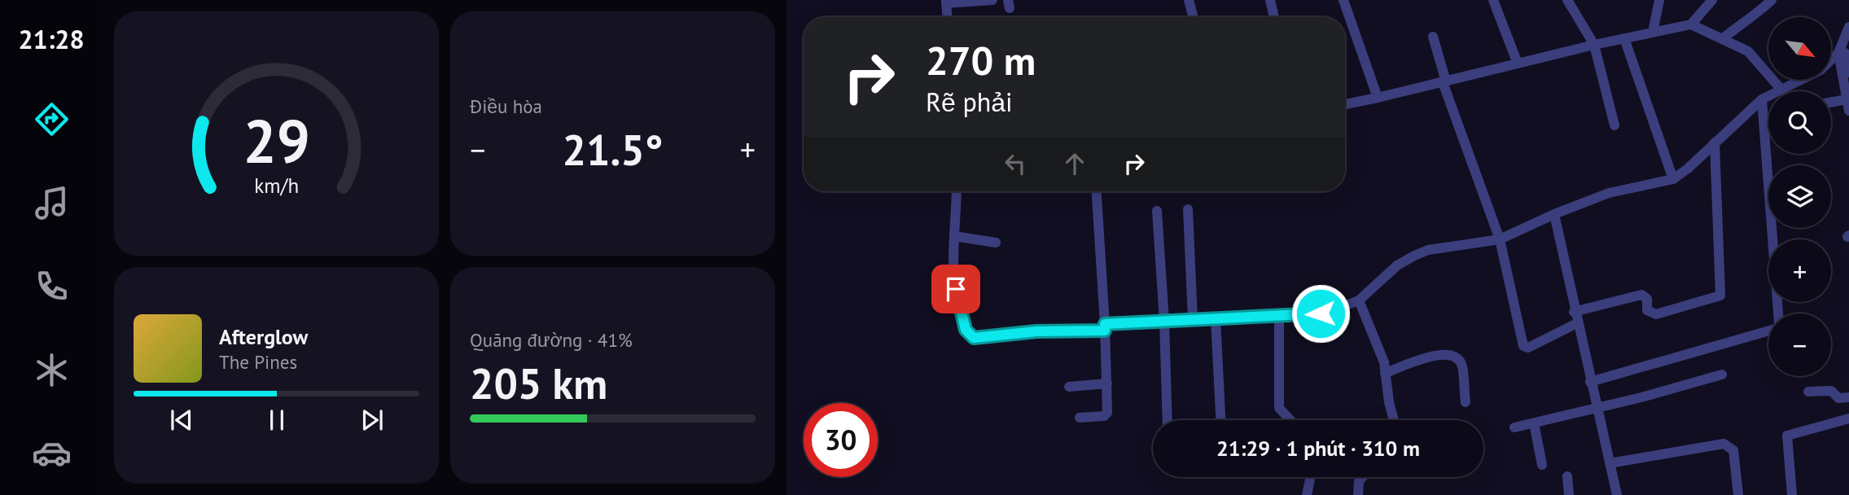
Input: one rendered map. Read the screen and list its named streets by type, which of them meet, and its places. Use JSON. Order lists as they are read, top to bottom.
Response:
{
  "north": "bottom right",
  "page": {
    "tabs": "21:28",
    "tile": [
      "Điều hòa",
      ["Quãng đường · 41%", "205 km"]
    ],
    "map_buttons": ["+", "−"],
    "turn": ["270 m", "Rẽ phải"],
    "heat": ["−", "21.5°", "+"],
    "song": ["Afterglow", "The Pines"],
    "limit": "30",
    "trip": "21:29 · 1 phút · 310 m",
    "gauge": ["29", "km/h"]
  }
}
